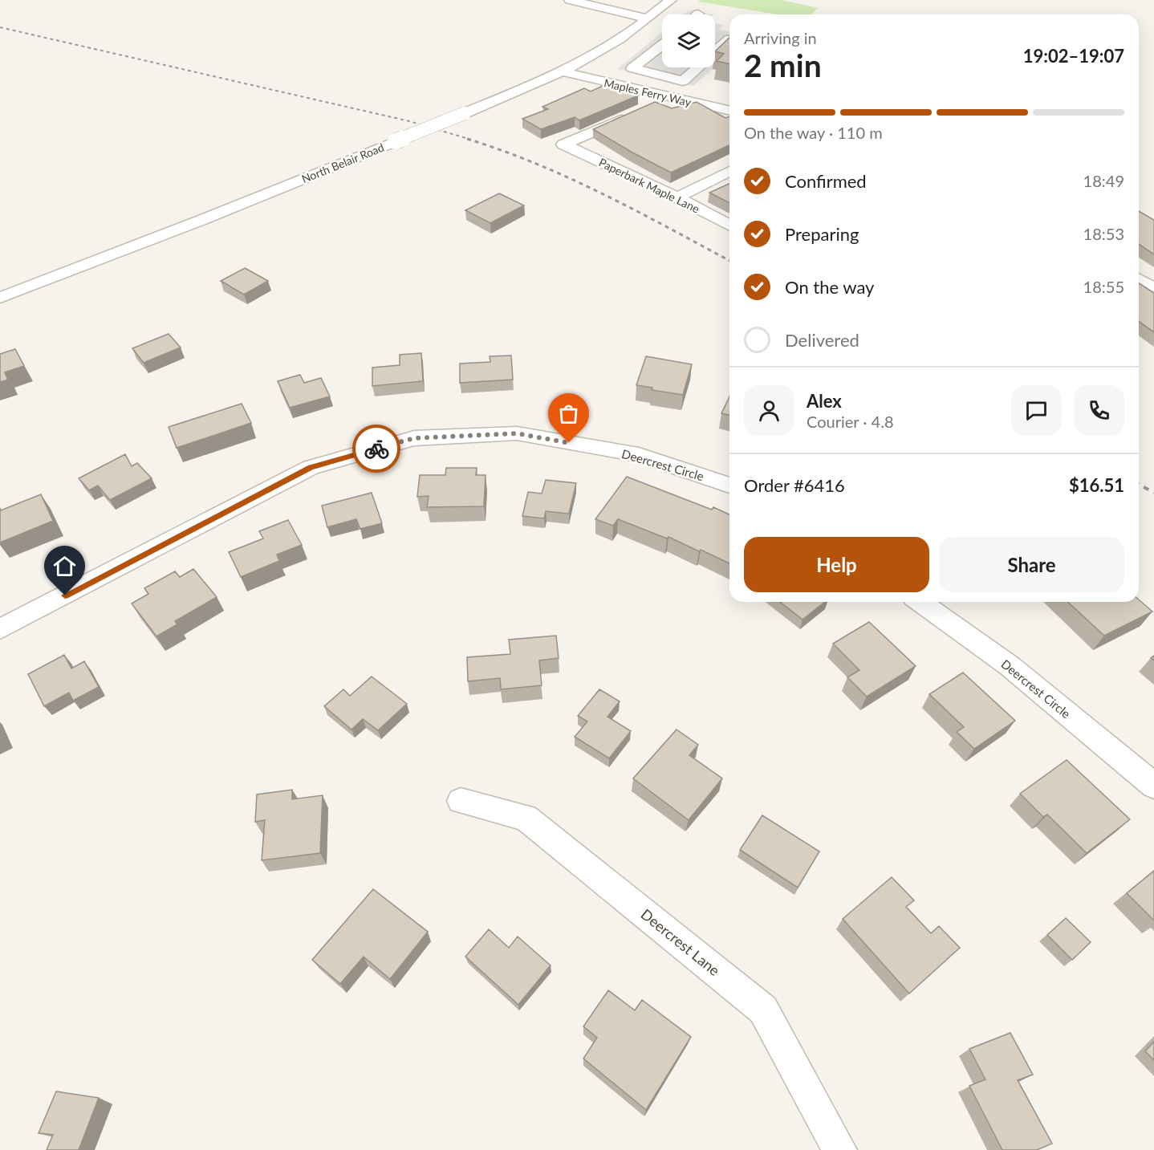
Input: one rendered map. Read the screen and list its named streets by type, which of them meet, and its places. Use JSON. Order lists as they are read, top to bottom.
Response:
{
  "streets": {
    "street": [
      "Maples Ferry Way",
      "North Belair Road",
      "Paperbark Maple Lane",
      "Deercrest Circle",
      "Deercrest Lane"
    ]
  },
  "crossings": [
    ["Maples Ferry Way", "North Belair Road"]
  ],
  "page": {
    "heading": ["2 min", "Arriving in", "19:02–19:07"],
    "panel": [
      "Alex",
      "Courier · 4.8",
      "Order #6416",
      "$16.51"
    ],
    "bar": "On the way · 110 m",
    "list": [
      ["Confirmed", "18:49"],
      ["Preparing", "18:53"],
      ["On the way", "18:55"],
      "Delivered"
    ],
    "buttons": ["Help", "Share"]
  }
}
